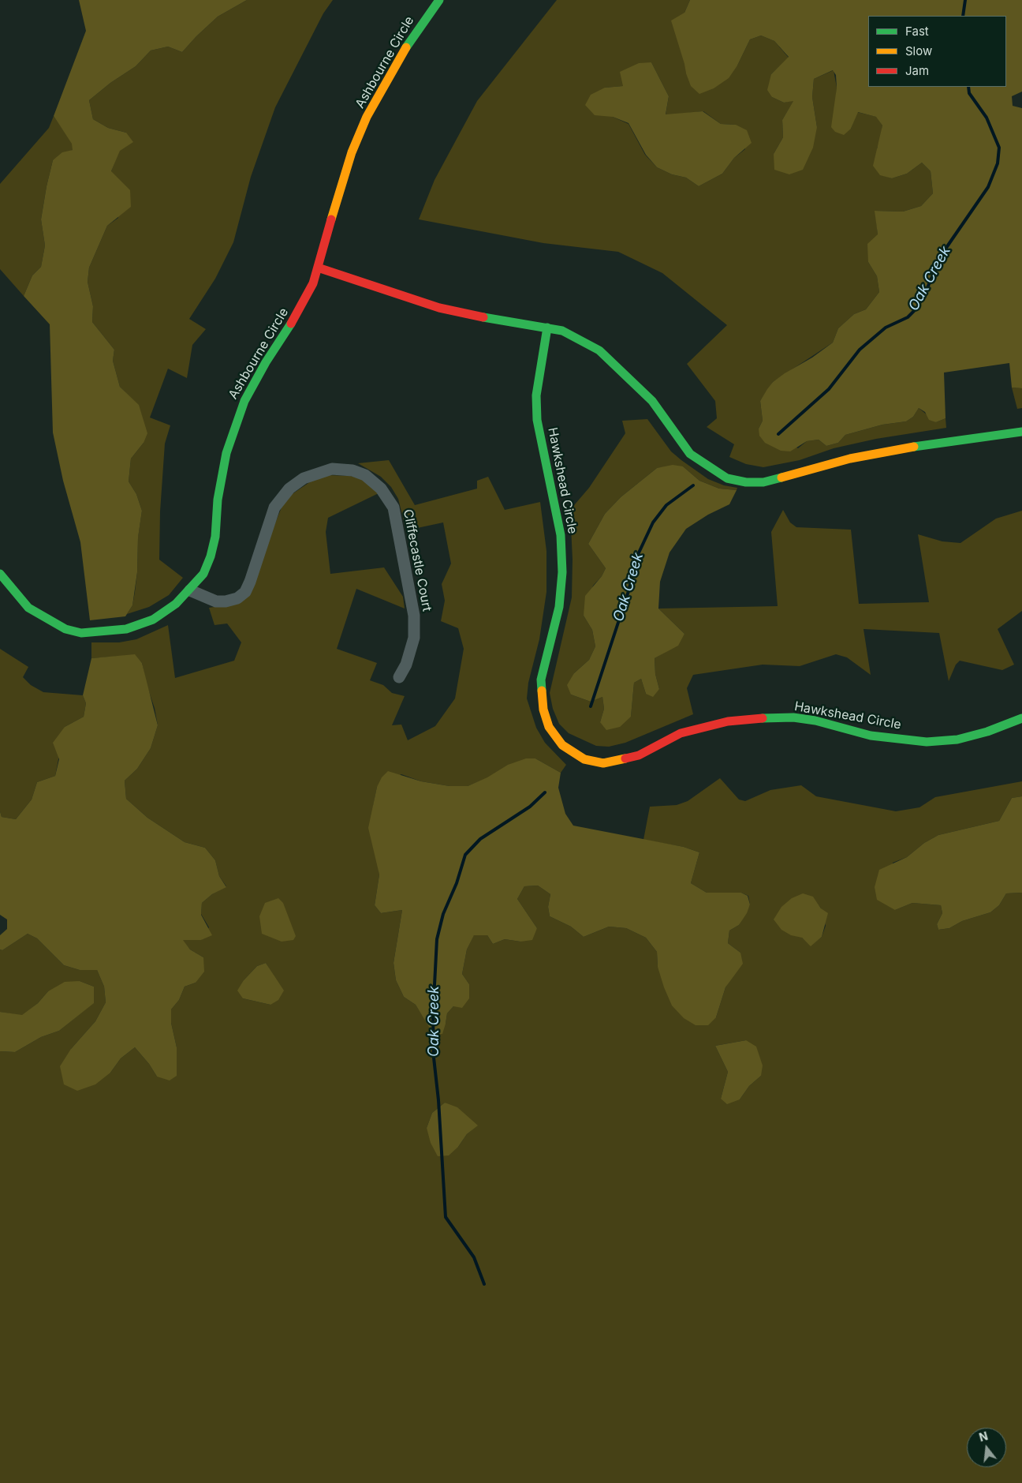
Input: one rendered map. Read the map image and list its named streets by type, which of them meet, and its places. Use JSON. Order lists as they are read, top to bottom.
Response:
{
  "streets": {
    "street": ["Ashbourne Circle", "Hawkshead Circle", "Cliffecastle Court"]
  },
  "crossings": [
    ["Ashbourne Circle", "Cliffecastle Court"]
  ],
  "water": ["Oak Creek"],
  "legend": ["Fast", "Slow", "Jam"],
  "north": "top"
}
